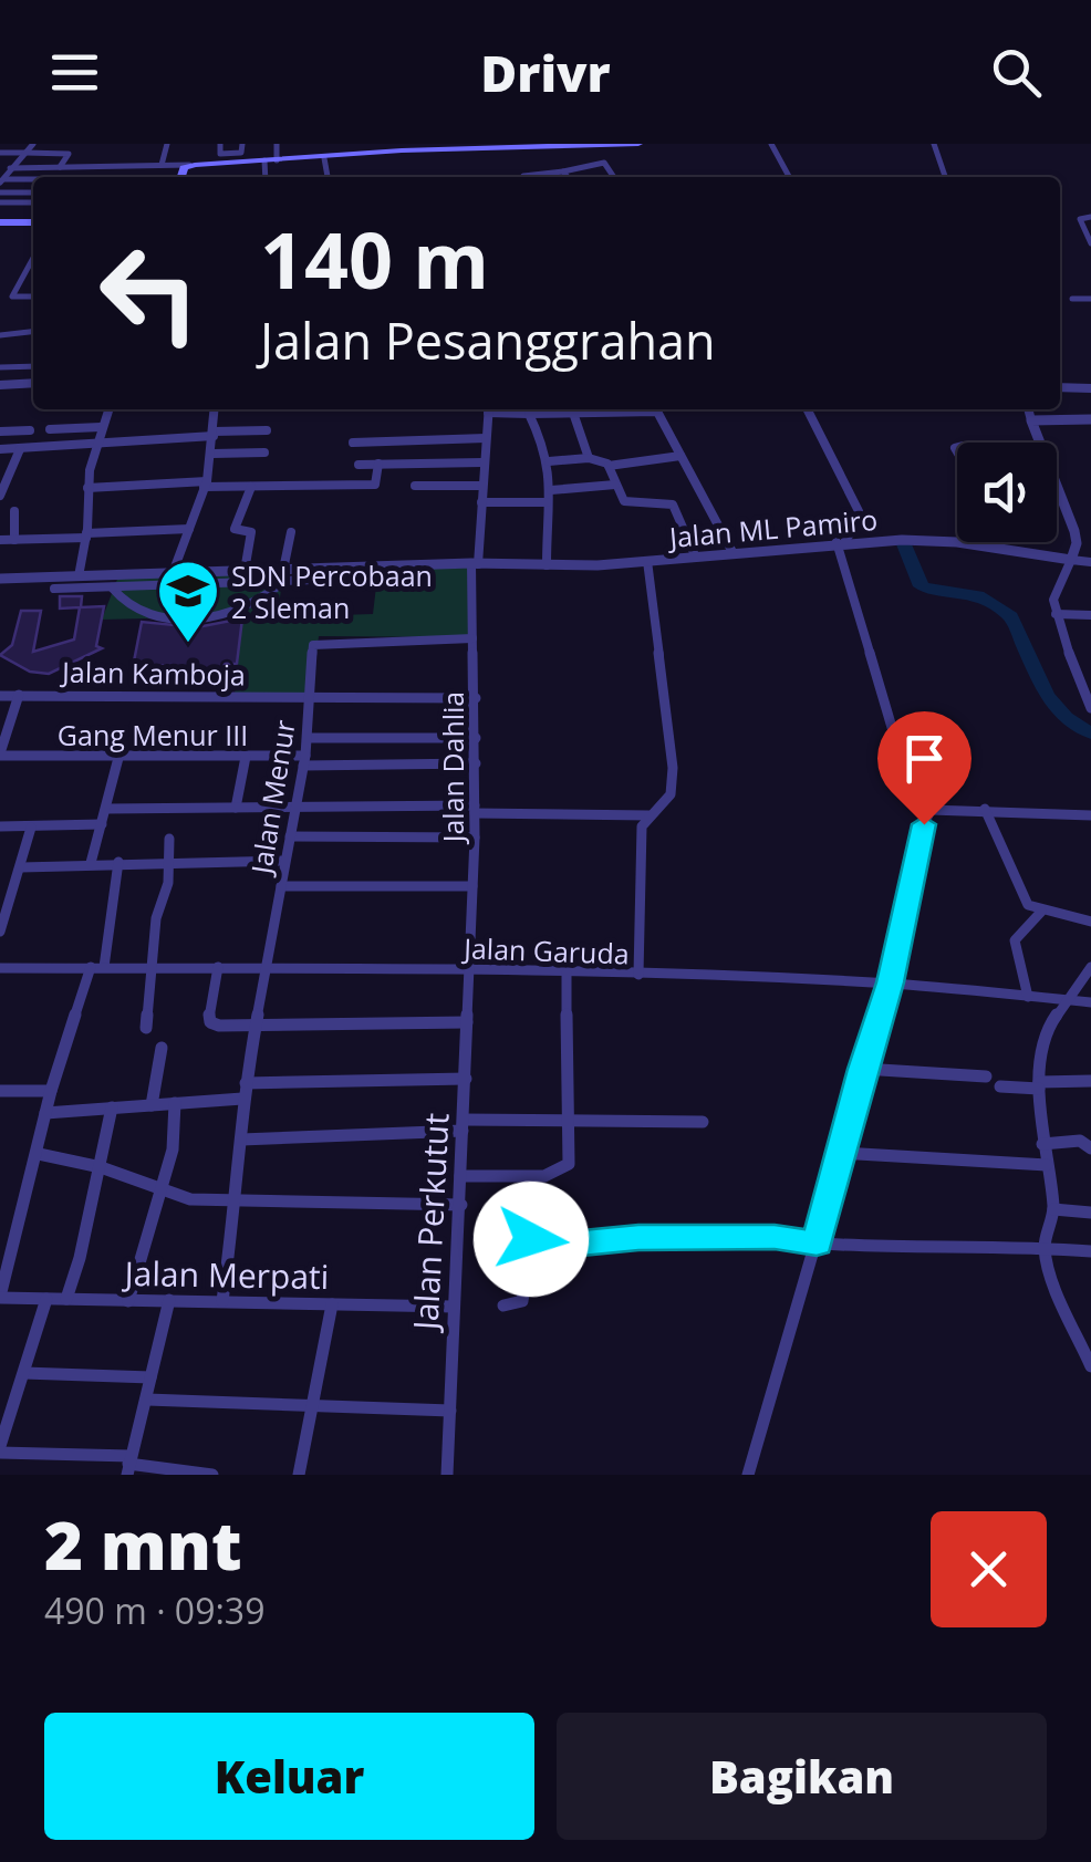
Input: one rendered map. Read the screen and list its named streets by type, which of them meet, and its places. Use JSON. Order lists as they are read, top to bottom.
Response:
{
  "streets": {
    "street": [
      "Jalan ML Pamiro",
      "Jalan Kamboja",
      "Gang Menur III",
      "Jalan Dahlia",
      "Jalan Menur",
      "Jalan Garuda",
      "Jalan Perkutut",
      "Jalan Merpati"
    ]
  },
  "crossings": [
    ["Jalan ML Pamiro", "Jalan Dahlia"],
    ["Jalan Kamboja", "Jalan Dahlia"],
    ["Jalan Kamboja", "Jalan Menur"],
    ["Gang Menur III", "Jalan Dahlia"],
    ["Gang Menur III", "Jalan Menur"],
    ["Jalan Dahlia", "Jalan Menur"],
    ["Jalan Dahlia", "Jalan Garuda"],
    ["Jalan Dahlia", "Jalan Perkutut"],
    ["Jalan Menur", "Jalan Garuda"],
    ["Jalan Menur", "Jalan Merpati"],
    ["Jalan Garuda", "Jalan Perkutut"],
    ["Jalan Perkutut", "Jalan Merpati"]
  ],
  "places": {
    "school or university": ["SDN Percobaan 2 Sleman"]
  },
  "page": {
    "header": "Drivr",
    "turn": ["140 m", "Jalan Pesanggrahan"],
    "heading": ["2 mnt", "490 m · 09:39"],
    "buttons": ["Keluar", "Bagikan"]
  }
}
